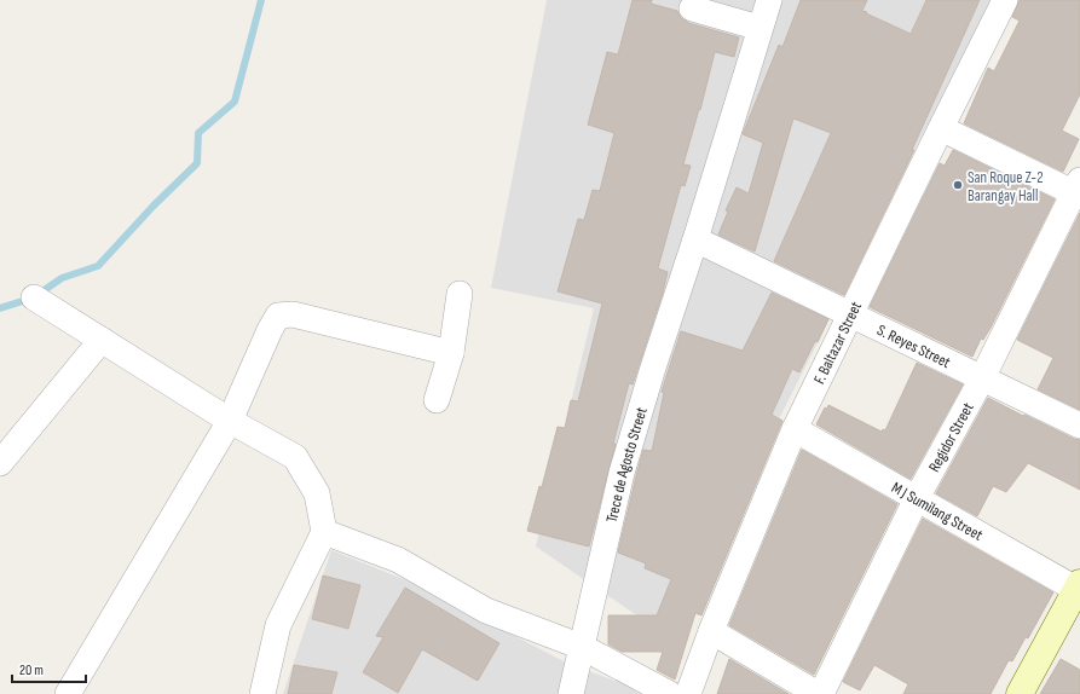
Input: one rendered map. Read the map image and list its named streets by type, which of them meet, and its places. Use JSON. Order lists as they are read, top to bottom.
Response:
{
  "streets": {
    "street": [
      "F. Baltazar Street",
      "S. Reyes Street",
      "Regidor Street",
      "Trece de Agosto Street",
      "M J Sumilang Street"
    ]
  },
  "crossings": [
    ["F. Baltazar Street", "S. Reyes Street"],
    ["F. Baltazar Street", "M J Sumilang Street"],
    ["S. Reyes Street", "Regidor Street"],
    ["S. Reyes Street", "Trece de Agosto Street"],
    ["Regidor Street", "M J Sumilang Street"]
  ],
  "places": ["San Roque Z-2 Barangay Hall"],
  "scale_bar": "20 m"
}
